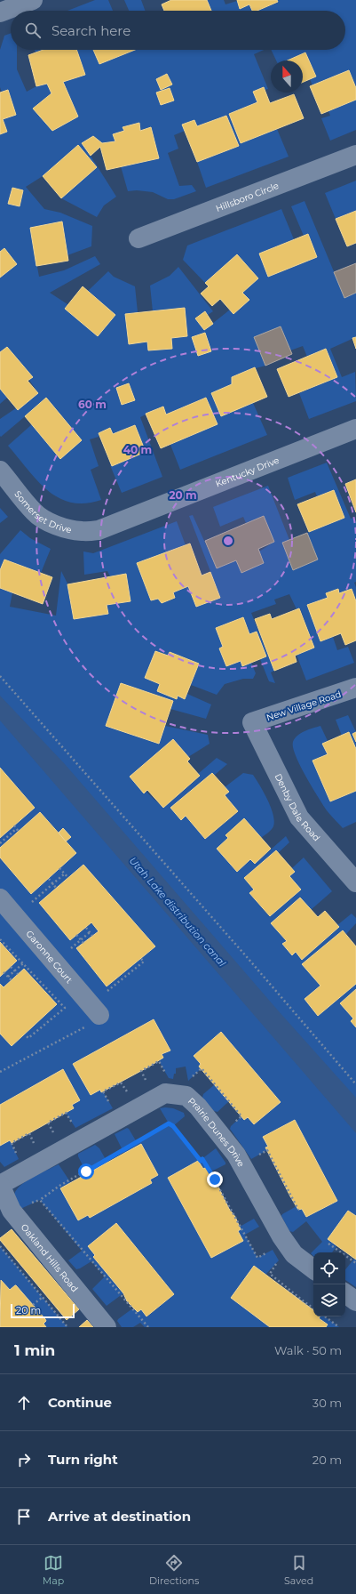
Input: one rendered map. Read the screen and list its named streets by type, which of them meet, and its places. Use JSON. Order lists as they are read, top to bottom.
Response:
{
  "streets": {
    "street": [
      "Hillsboro Circle",
      "Kentucky Drive",
      "Somerset Drive",
      "New Village Road",
      "Denby Dale Road",
      "Garonne Court",
      "Prairie Dunes Drive",
      "Oakland Hills Road"
    ]
  },
  "crossings": [
    ["Kentucky Drive", "Somerset Drive"],
    ["New Village Road", "Denby Dale Road"],
    ["Prairie Dunes Drive", "Oakland Hills Road"]
  ],
  "water": ["Utah Lake distribution canal"],
  "scale_bar": "20 m",
  "north": "top",
  "page": {
    "search": "Search here",
    "scale": "20 m",
    "heading": ["1 min", "Walk · 50 m"],
    "list": [
      ["Continue", "30 m"],
      ["Turn right", "20 m"],
      "Arrive at destination"
    ],
    "nav": ["Map", "Directions", "Saved"]
  },
  "rings": ["60 m", "40 m", "20 m"]
}
